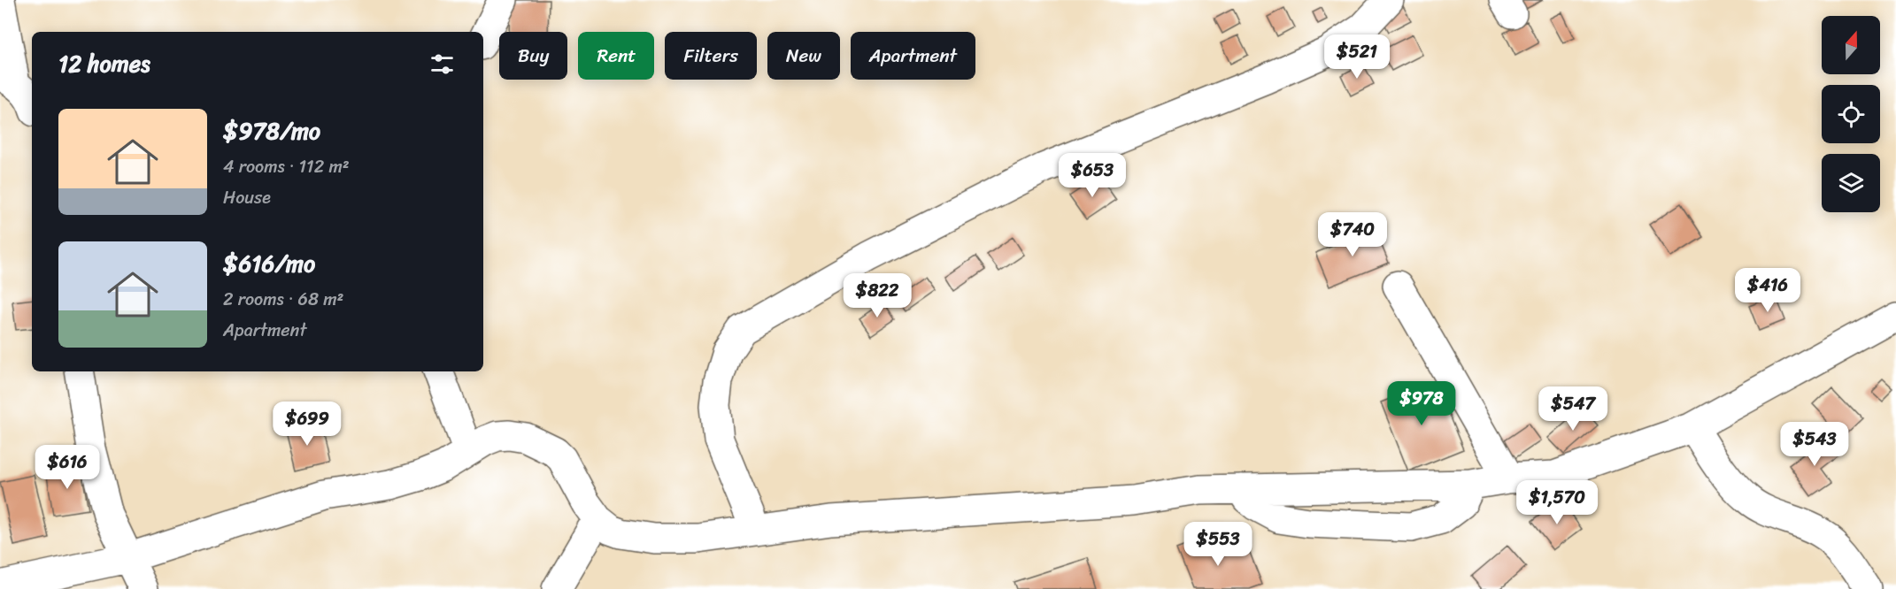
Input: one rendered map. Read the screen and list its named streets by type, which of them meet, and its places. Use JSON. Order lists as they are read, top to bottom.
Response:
{
  "north": "top",
  "page": {
    "chip": [
      "Buy",
      "Rent",
      "Filters",
      "New",
      "Apartment"
    ],
    "heading": "12 homes",
    "price": [
      "$521",
      "$653",
      "$740",
      "$416",
      "$822",
      "$978",
      "$547",
      "$699",
      "$543",
      "$616",
      "$1,570",
      "$553"
    ],
    "list": [
      {
        "name": "$978/mo",
        "note": "4 rooms · 112 m² · House"
      },
      {
        "name": "$616/mo",
        "note": "2 rooms · 68 m² · Apartment"
      }
    ]
  }
}
